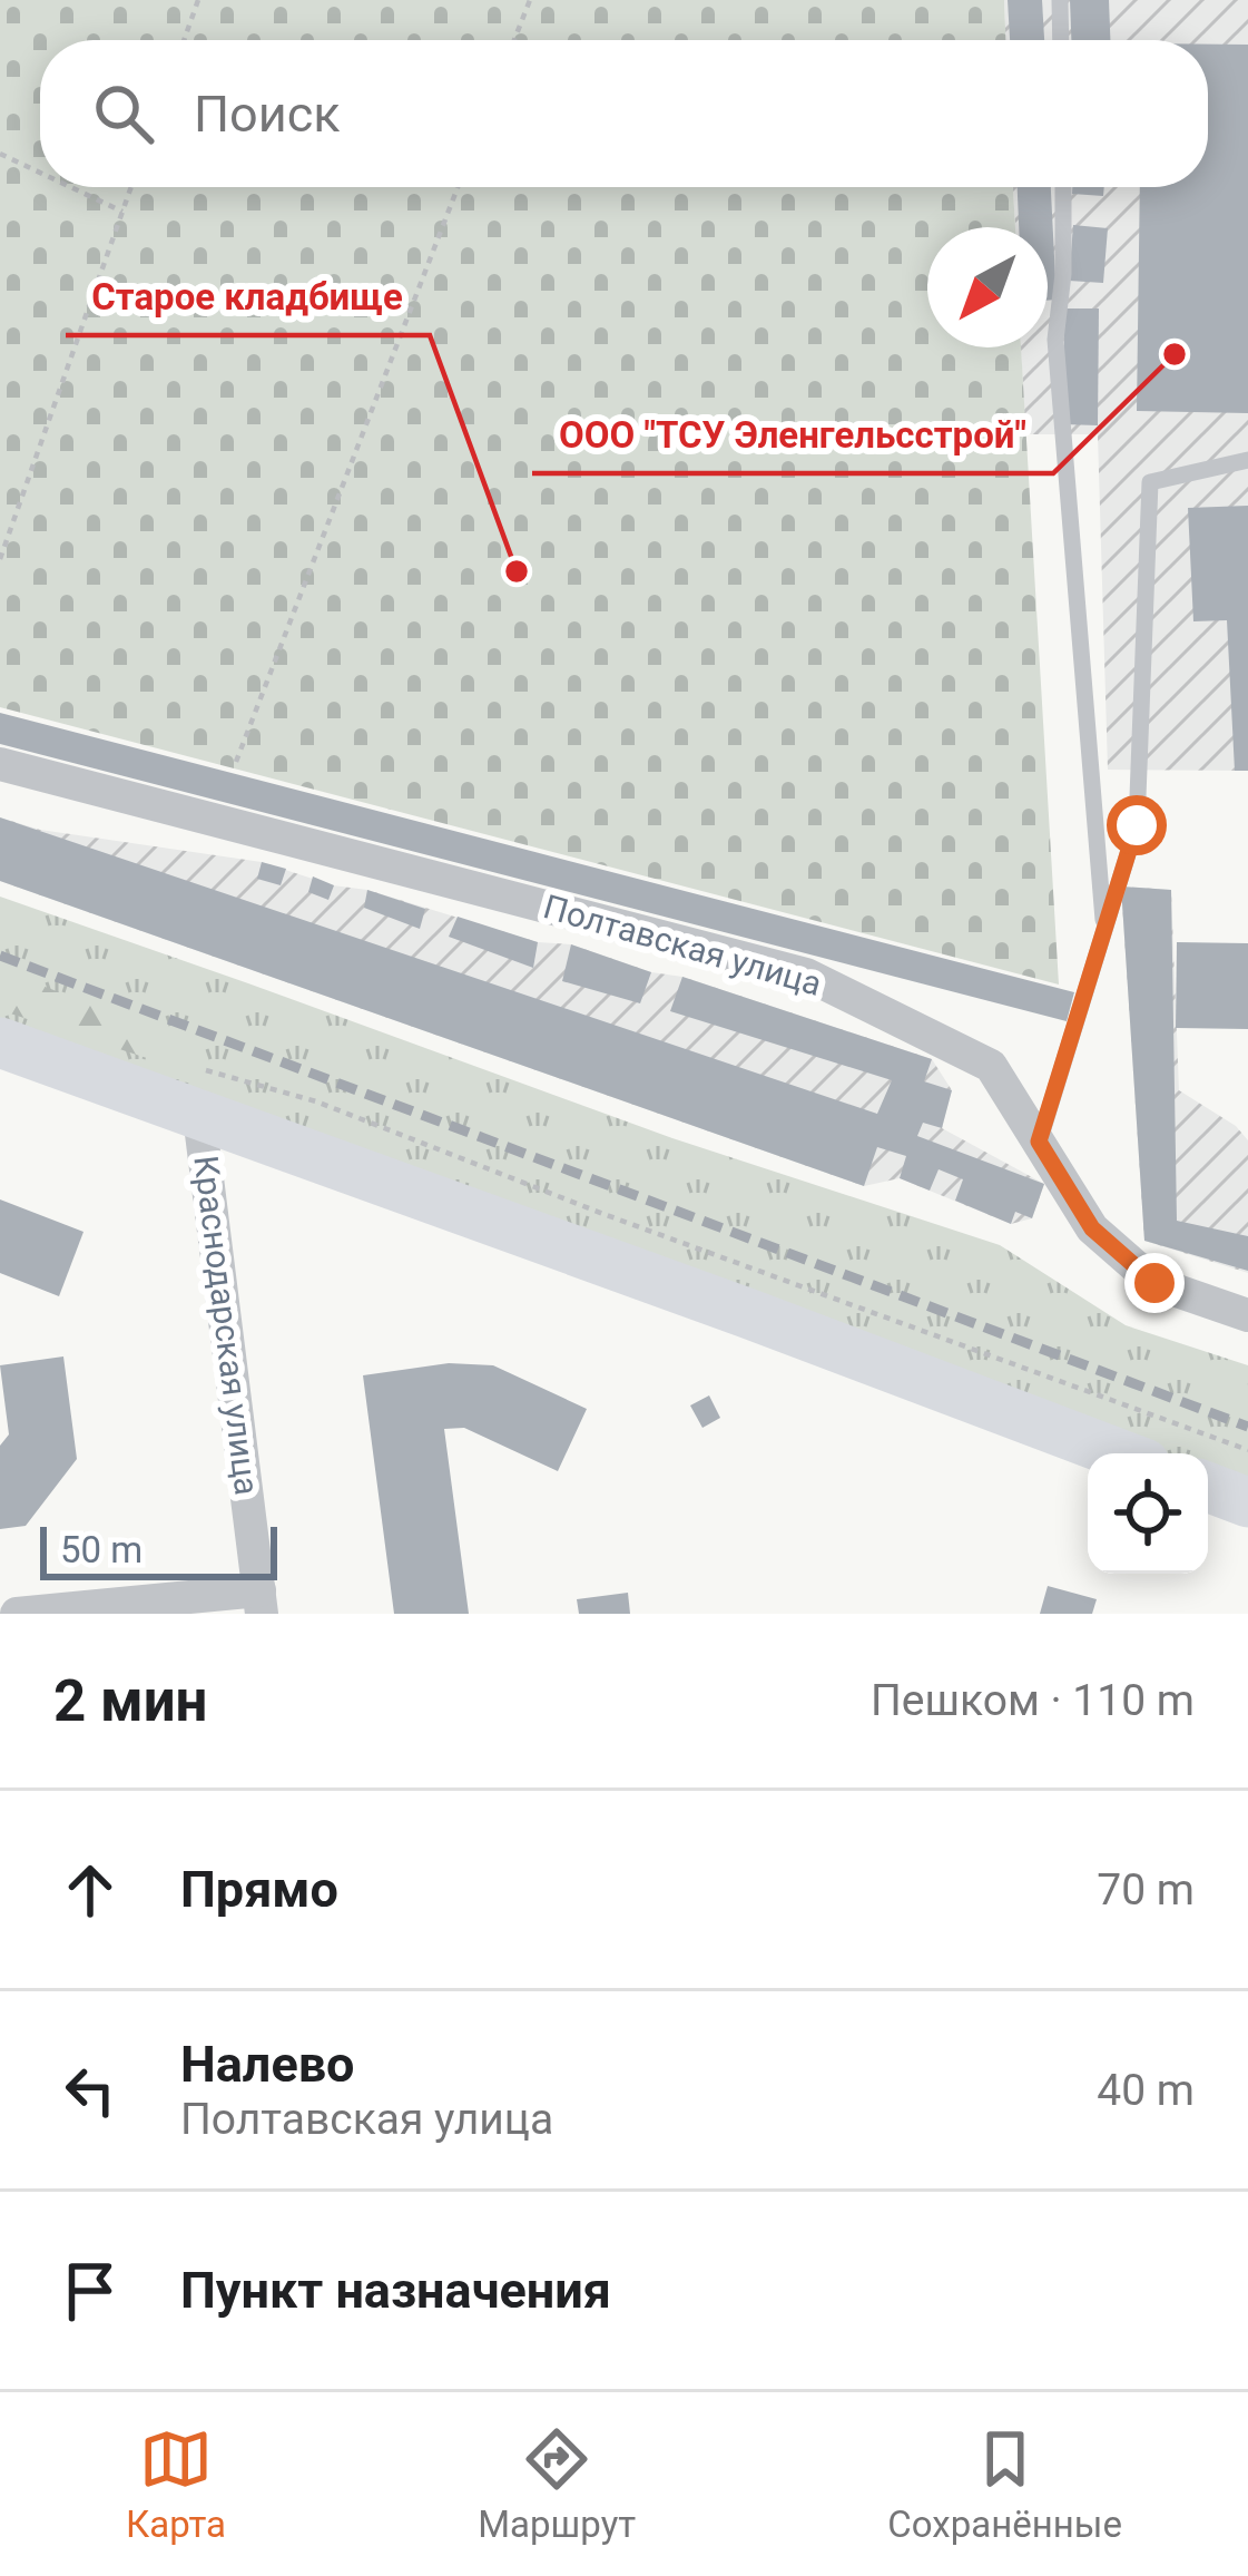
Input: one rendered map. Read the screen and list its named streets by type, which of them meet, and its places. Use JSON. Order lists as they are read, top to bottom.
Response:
{
  "streets": {
    "street": ["Полтавская улица", "Краснодарская улица"]
  },
  "places": ["ООО \"ТСУ Эленгельсстрой\"", "Старое кладбище"],
  "scale_bar": "50 m",
  "north": "bottom left",
  "page": {
    "search": "Поиск",
    "scale": "50 m",
    "heading": ["2 мин", "Пешком · 110 m"],
    "list": [
      ["Прямо", "70 m"],
      ["Налево", "Полтавская улица", "40 m"],
      "Пункт назначения"
    ],
    "nav": ["Карта", "Маршрут", "Сохранённые"]
  }
}
